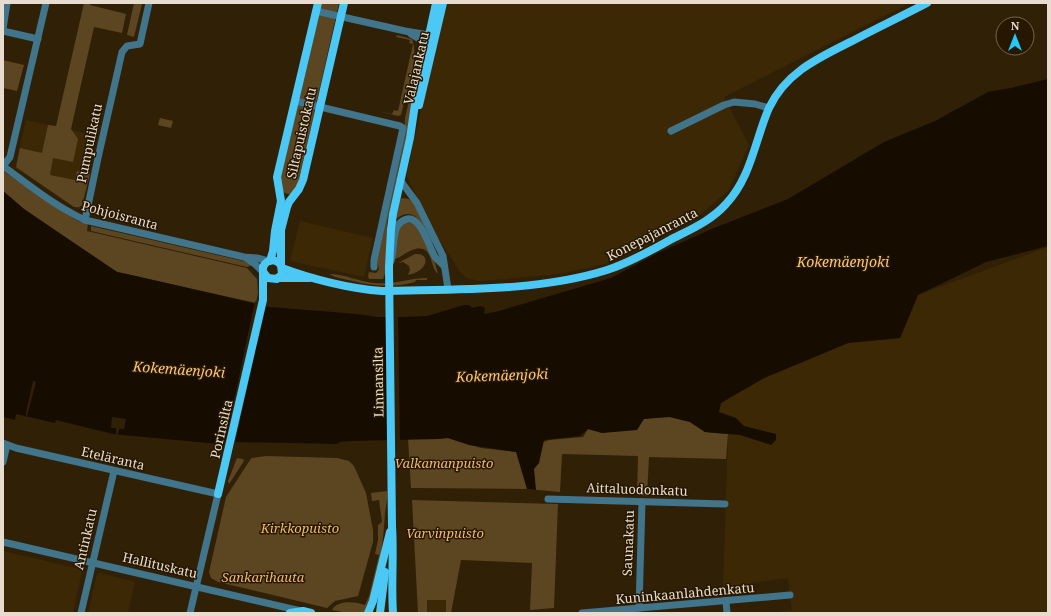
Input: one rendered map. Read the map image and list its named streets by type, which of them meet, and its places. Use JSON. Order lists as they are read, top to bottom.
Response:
{
  "streets": {
    "main road": [
      "Valajankatu",
      "Siltapuistokatu",
      "Konepajanranta",
      "Linnansilta",
      "Porinsilta"
    ],
    "street": [
      "Pumpulikatu",
      "Pohjoisranta",
      "Eteläranta",
      "Aittaluodonkatu",
      "Antinkatu",
      "Saunakatu",
      "Hallituskatu",
      "Kuninkaanlahdenkatu"
    ]
  },
  "crossings": [
    ["Valajankatu", "Linnansilta"],
    ["Siltapuistokatu", "Pohjoisranta"],
    ["Siltapuistokatu", "Porinsilta"],
    ["Pumpulikatu", "Pohjoisranta"],
    ["Pohjoisranta", "Porinsilta"],
    ["Porinsilta", "Eteläranta"],
    ["Eteläranta", "Antinkatu"],
    ["Aittaluodonkatu", "Saunakatu"],
    ["Antinkatu", "Hallituskatu"],
    ["Saunakatu", "Kuninkaanlahdenkatu"]
  ],
  "water": ["Kokemäenjoki"],
  "parks": [
    "Valkamanpuisto",
    "Kirkkopuisto",
    "Varvinpuisto",
    "Sankarihauta"
  ],
  "north": "top"
}
